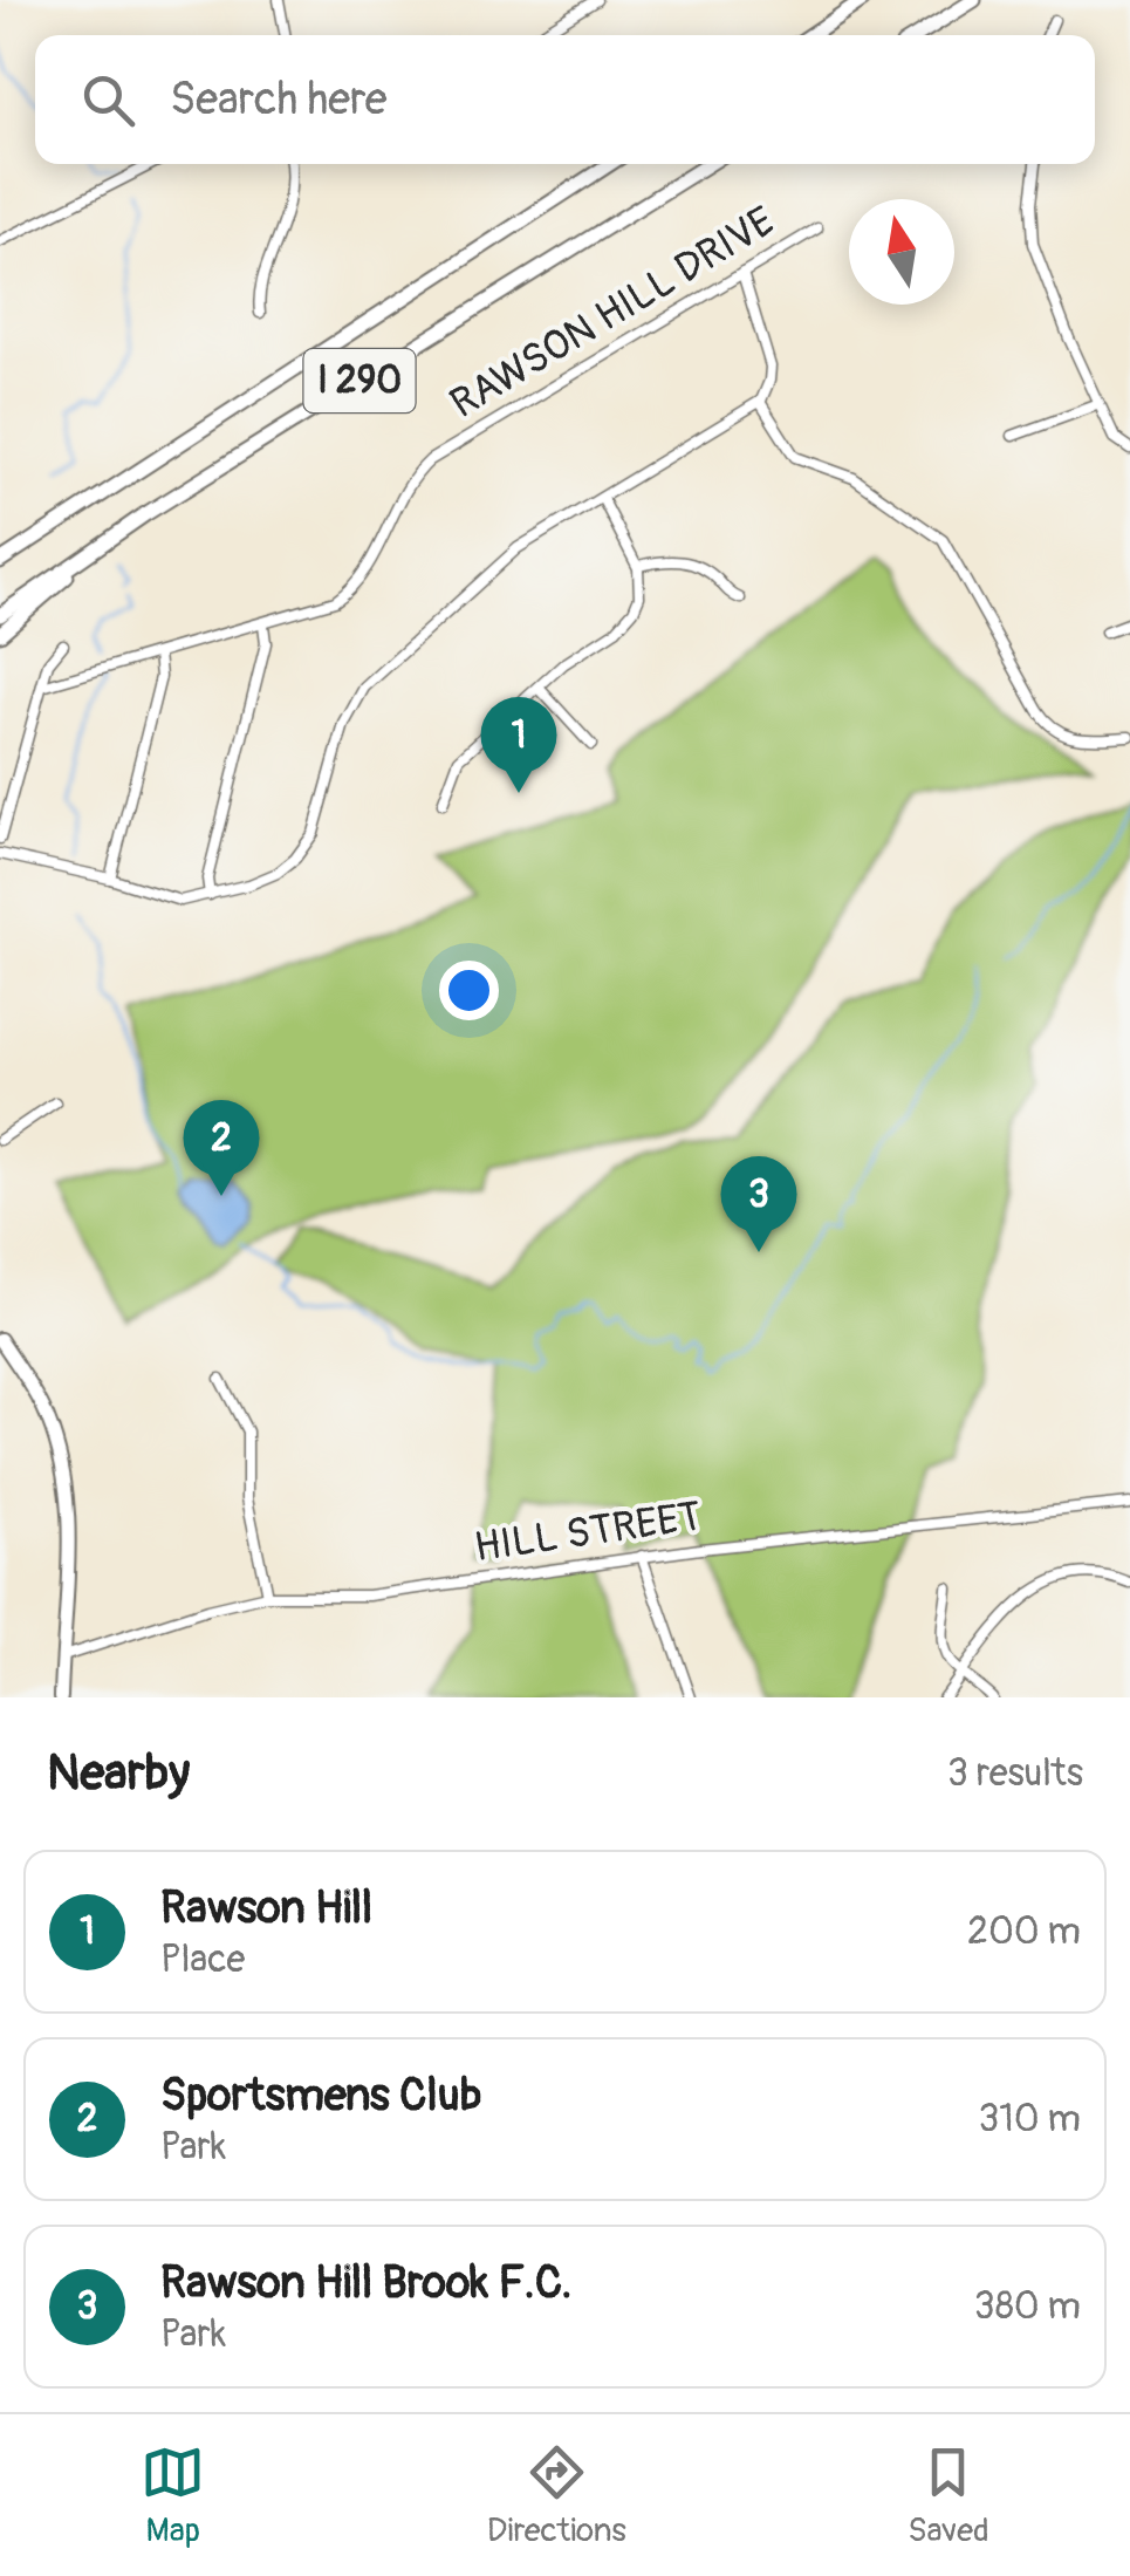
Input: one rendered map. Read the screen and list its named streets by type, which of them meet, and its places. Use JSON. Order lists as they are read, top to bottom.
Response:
{
  "streets": {
    "highway": ["I 290"],
    "street": ["RAWSON HILL DRIVE", "HILL STREET"]
  },
  "north": "top",
  "page": {
    "search": "Search here",
    "pins": ["1", "2", "3"],
    "heading": ["Nearby", "3 results"],
    "list": [
      {
        "mark": "1",
        "name": "Rawson Hill",
        "note": "Place",
        "value": "200 m"
      },
      {
        "mark": "2",
        "name": "Sportsmens Club",
        "note": "Park",
        "value": "310 m"
      },
      {
        "mark": "3",
        "name": "Rawson Hill Brook F.C.",
        "note": "Park",
        "value": "380 m"
      }
    ],
    "nav": ["Map", "Directions", "Saved"]
  }
}
